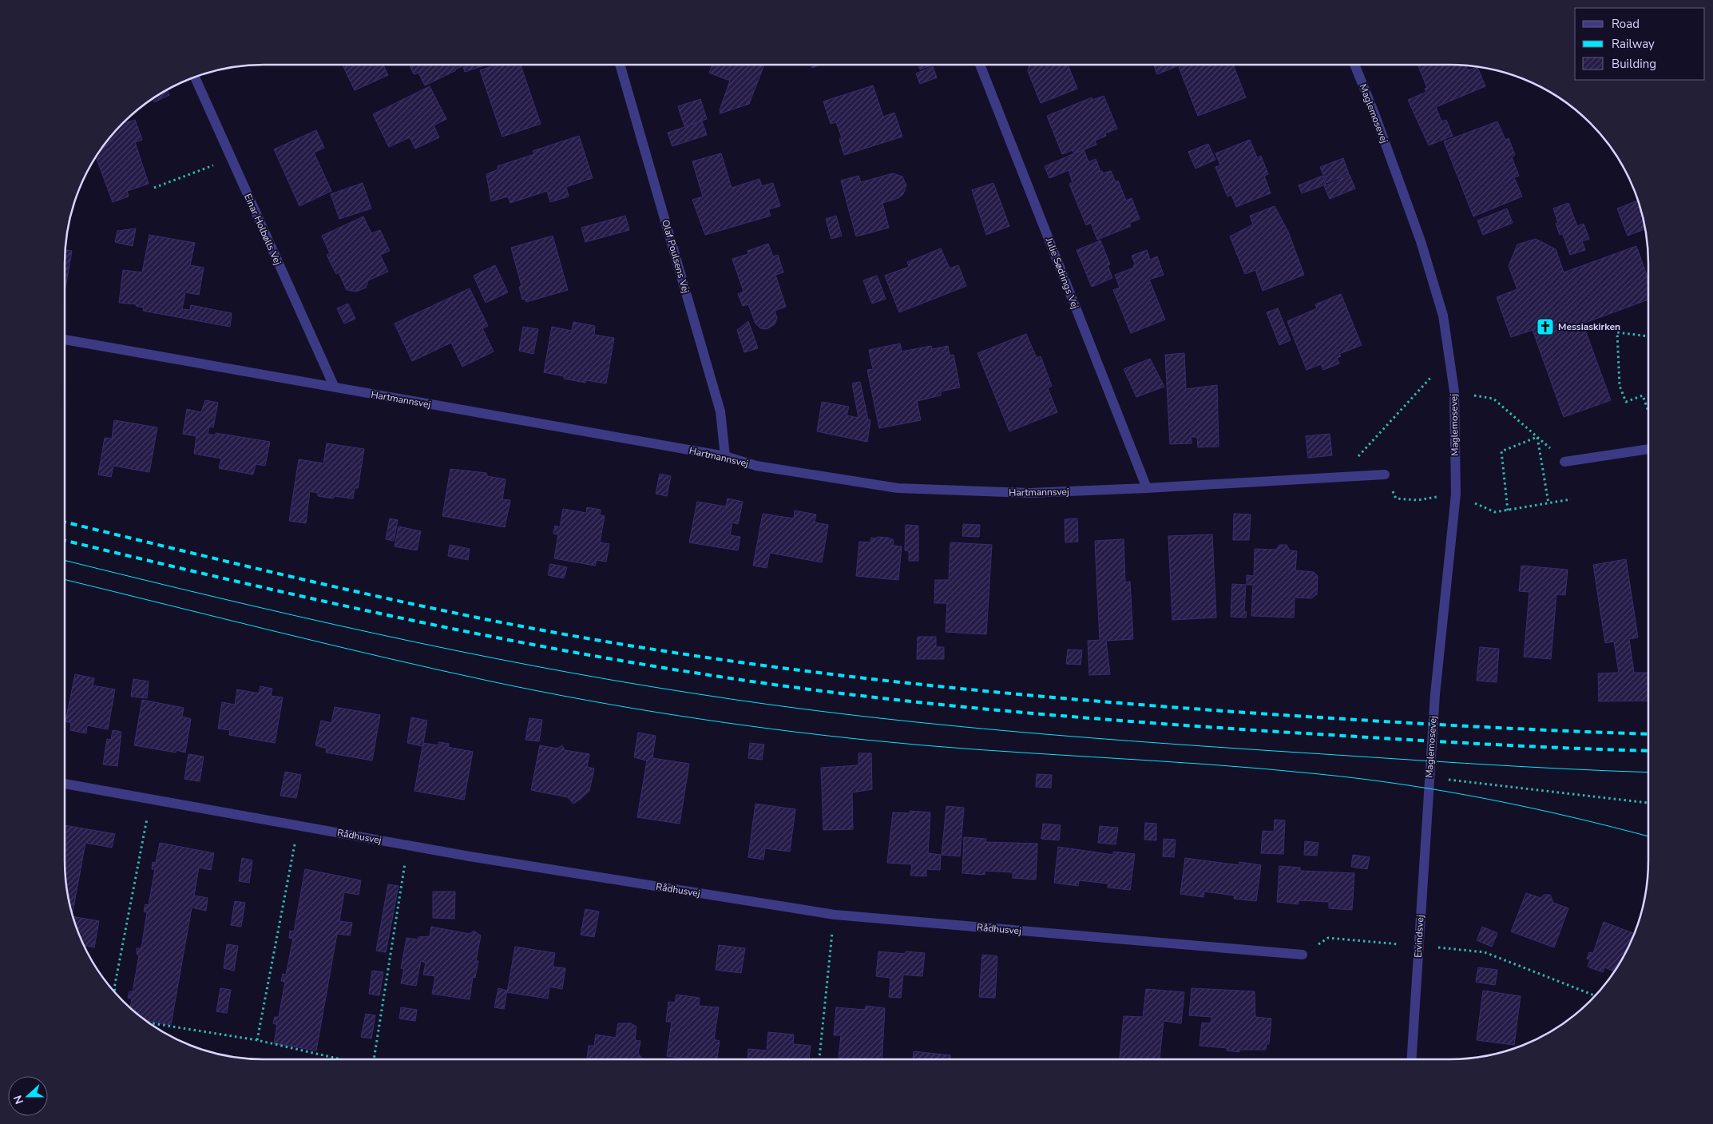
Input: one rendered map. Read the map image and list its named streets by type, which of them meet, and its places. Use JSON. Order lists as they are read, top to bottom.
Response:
{
  "streets": {
    "street": [
      "Maglemosevej",
      "Einar Holbølls Vej",
      "Olaf Poulsens Vej",
      "Julie Sødrings Vej",
      "Hartmannsvej",
      "Rådhusvej",
      "Eivindsvej"
    ]
  },
  "crossings": [
    ["Maglemosevej", "Eivindsvej"],
    ["Einar Holbølls Vej", "Hartmannsvej"],
    ["Olaf Poulsens Vej", "Hartmannsvej"],
    ["Julie Sødrings Vej", "Hartmannsvej"]
  ],
  "places": {
    "church": ["Messiaskirken"]
  },
  "legend": ["Road", "Railway", "Building"],
  "north": "left"
}
